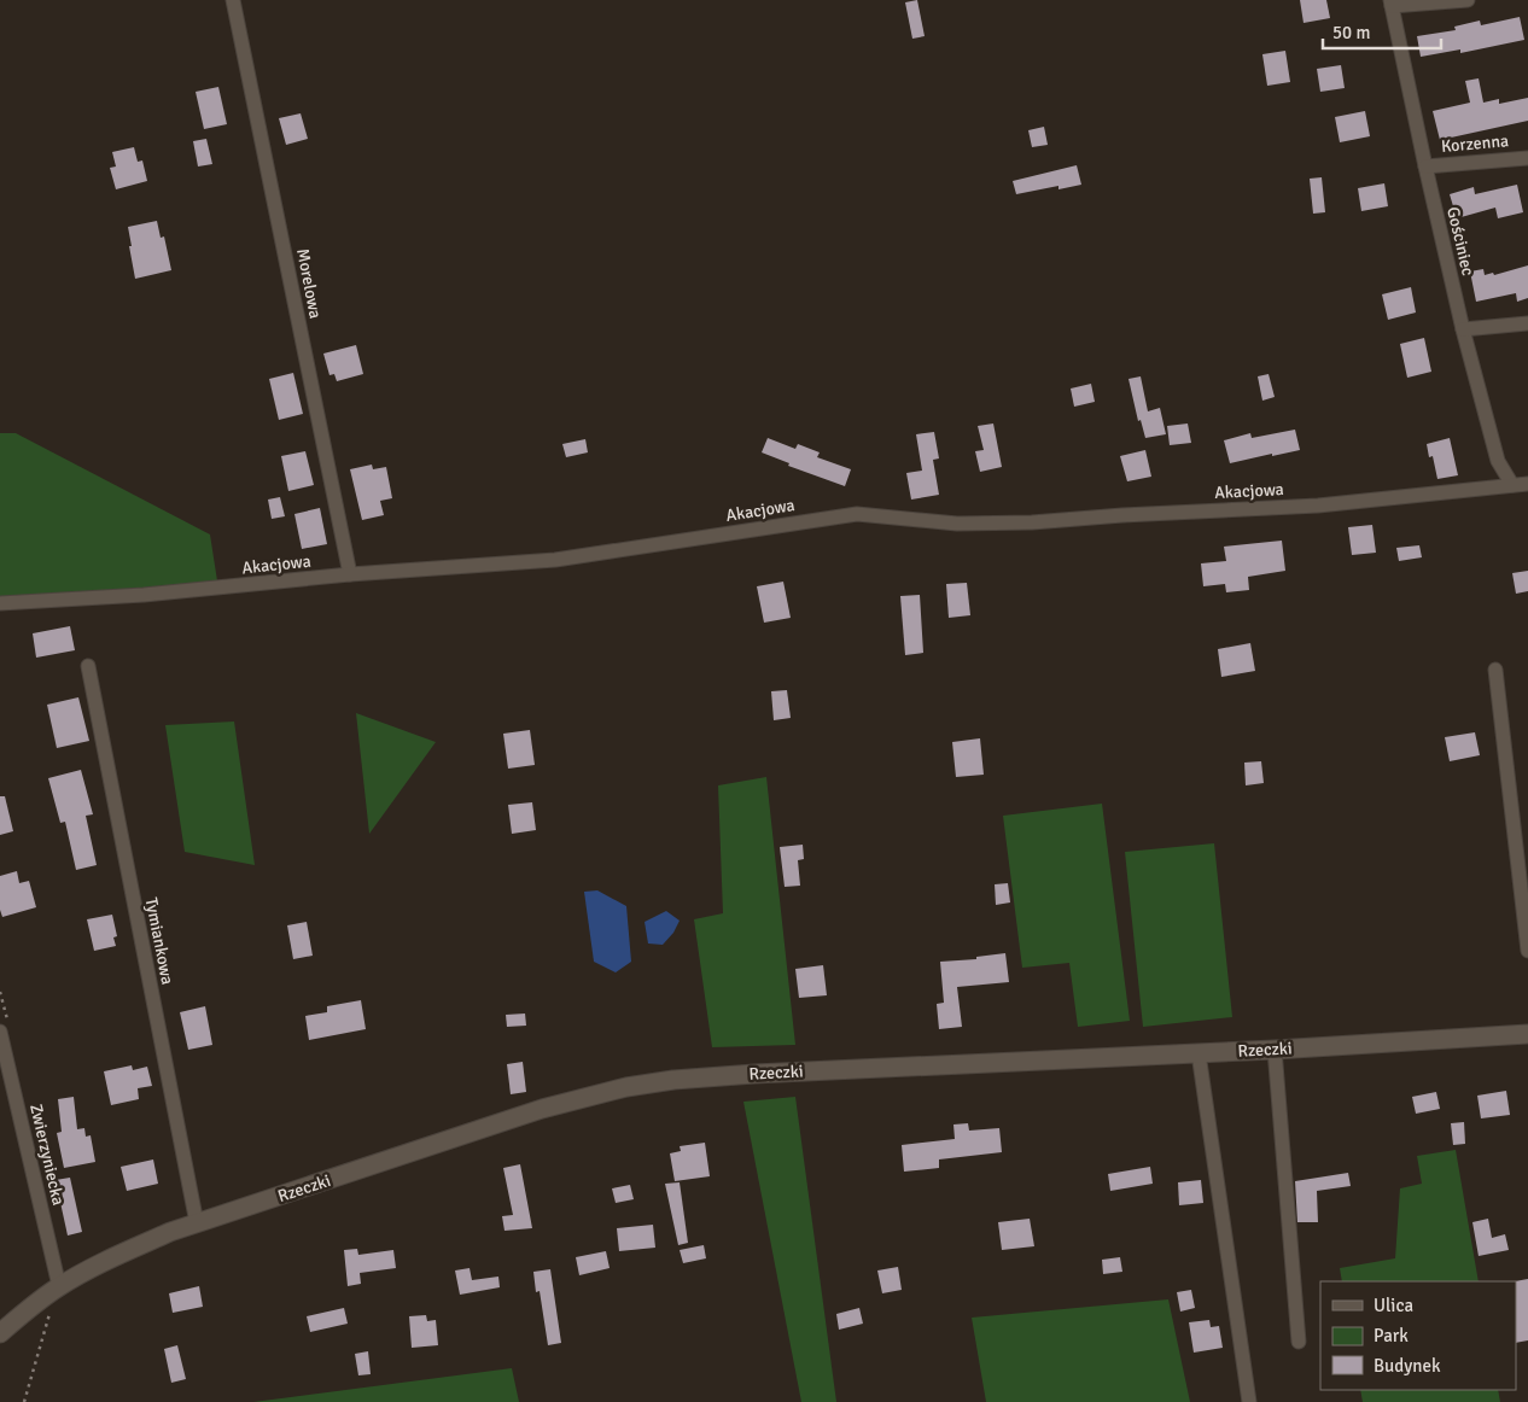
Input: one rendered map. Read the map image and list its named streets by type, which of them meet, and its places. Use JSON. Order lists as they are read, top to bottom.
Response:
{
  "streets": {
    "main road": ["Rzeczki"],
    "street": [
      "Korzenna",
      "Gościniec",
      "Morelowa",
      "Akacjowa",
      "Tymiankowa",
      "Zwierzyniecka"
    ]
  },
  "crossings": [
    ["Korzenna", "Gościniec"],
    ["Gościniec", "Akacjowa"],
    ["Morelowa", "Akacjowa"],
    ["Tymiankowa", "Rzeczki"],
    ["Rzeczki", "Zwierzyniecka"]
  ],
  "legend": ["Ulica", "Park", "Budynek"],
  "scale_bar": "50 m"
}
